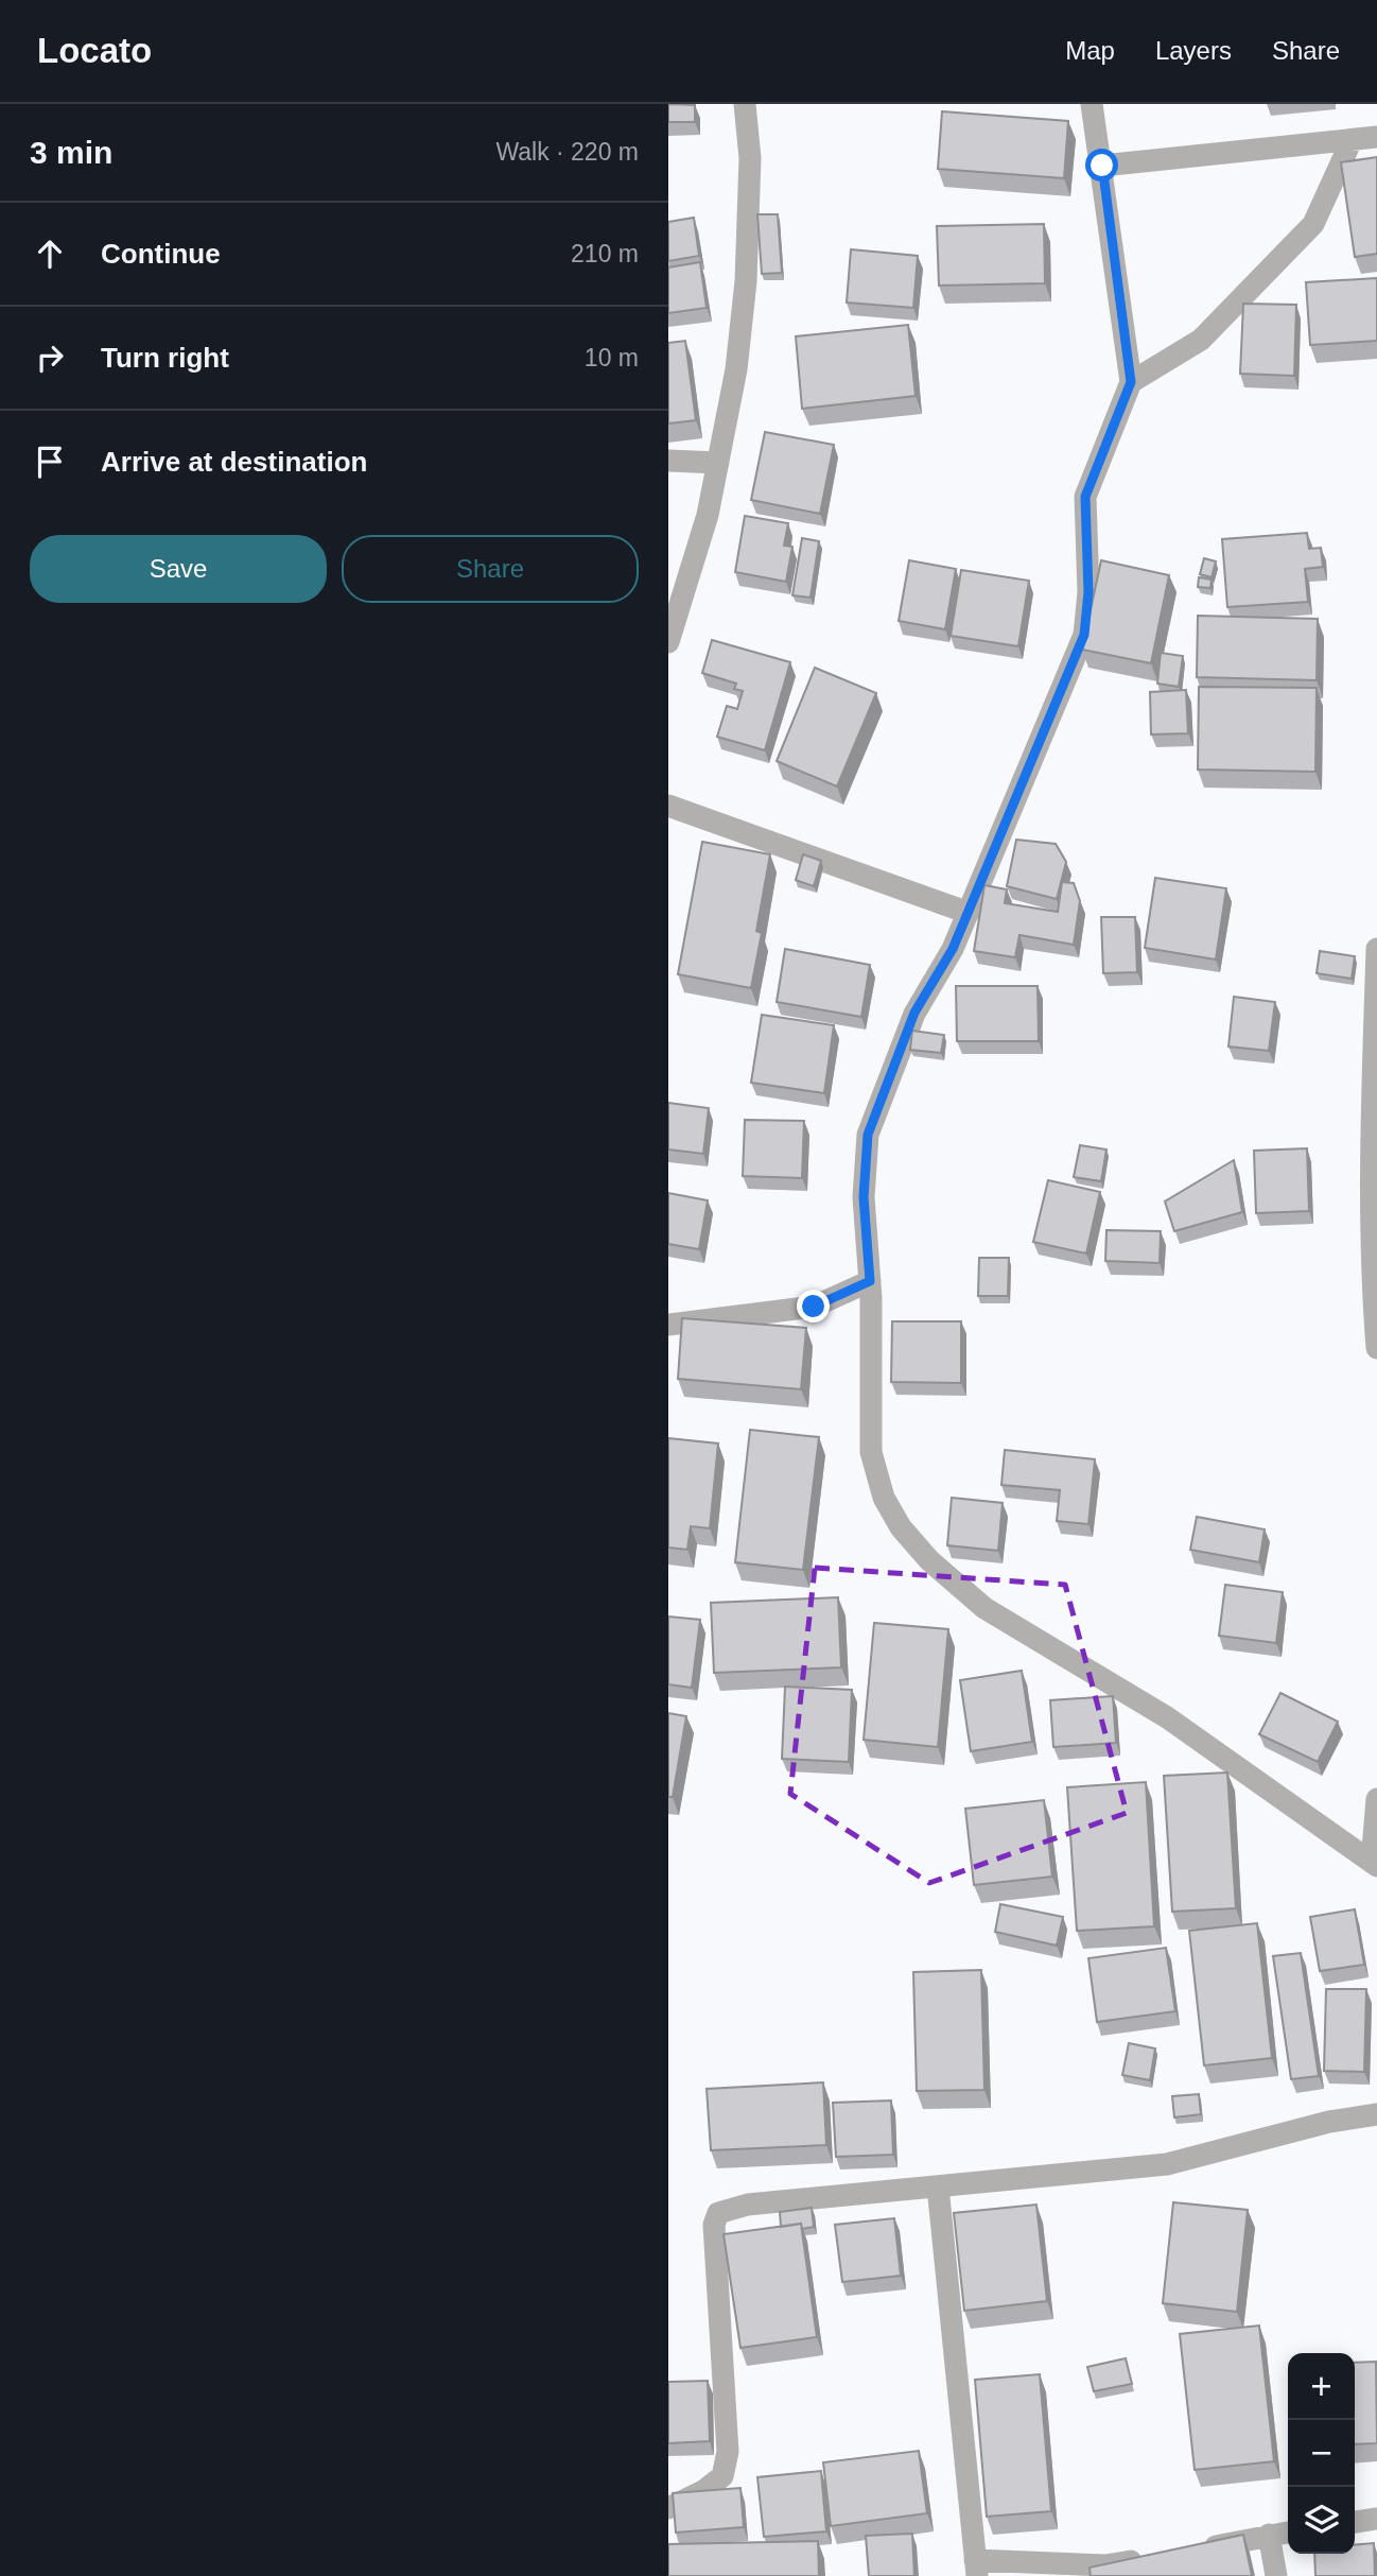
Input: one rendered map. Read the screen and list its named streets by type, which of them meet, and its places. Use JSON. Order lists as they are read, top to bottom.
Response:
{
  "page": {
    "header": "Locato",
    "nav": ["Map", "Layers", "Share"],
    "heading": ["3 min", "Walk · 220 m"],
    "list": [
      ["Continue", "210 m"],
      ["Turn right", "10 m"],
      "Arrive at destination"
    ],
    "buttons": ["Save", "Share"],
    "map_buttons": ["+", "−"]
  }
}
